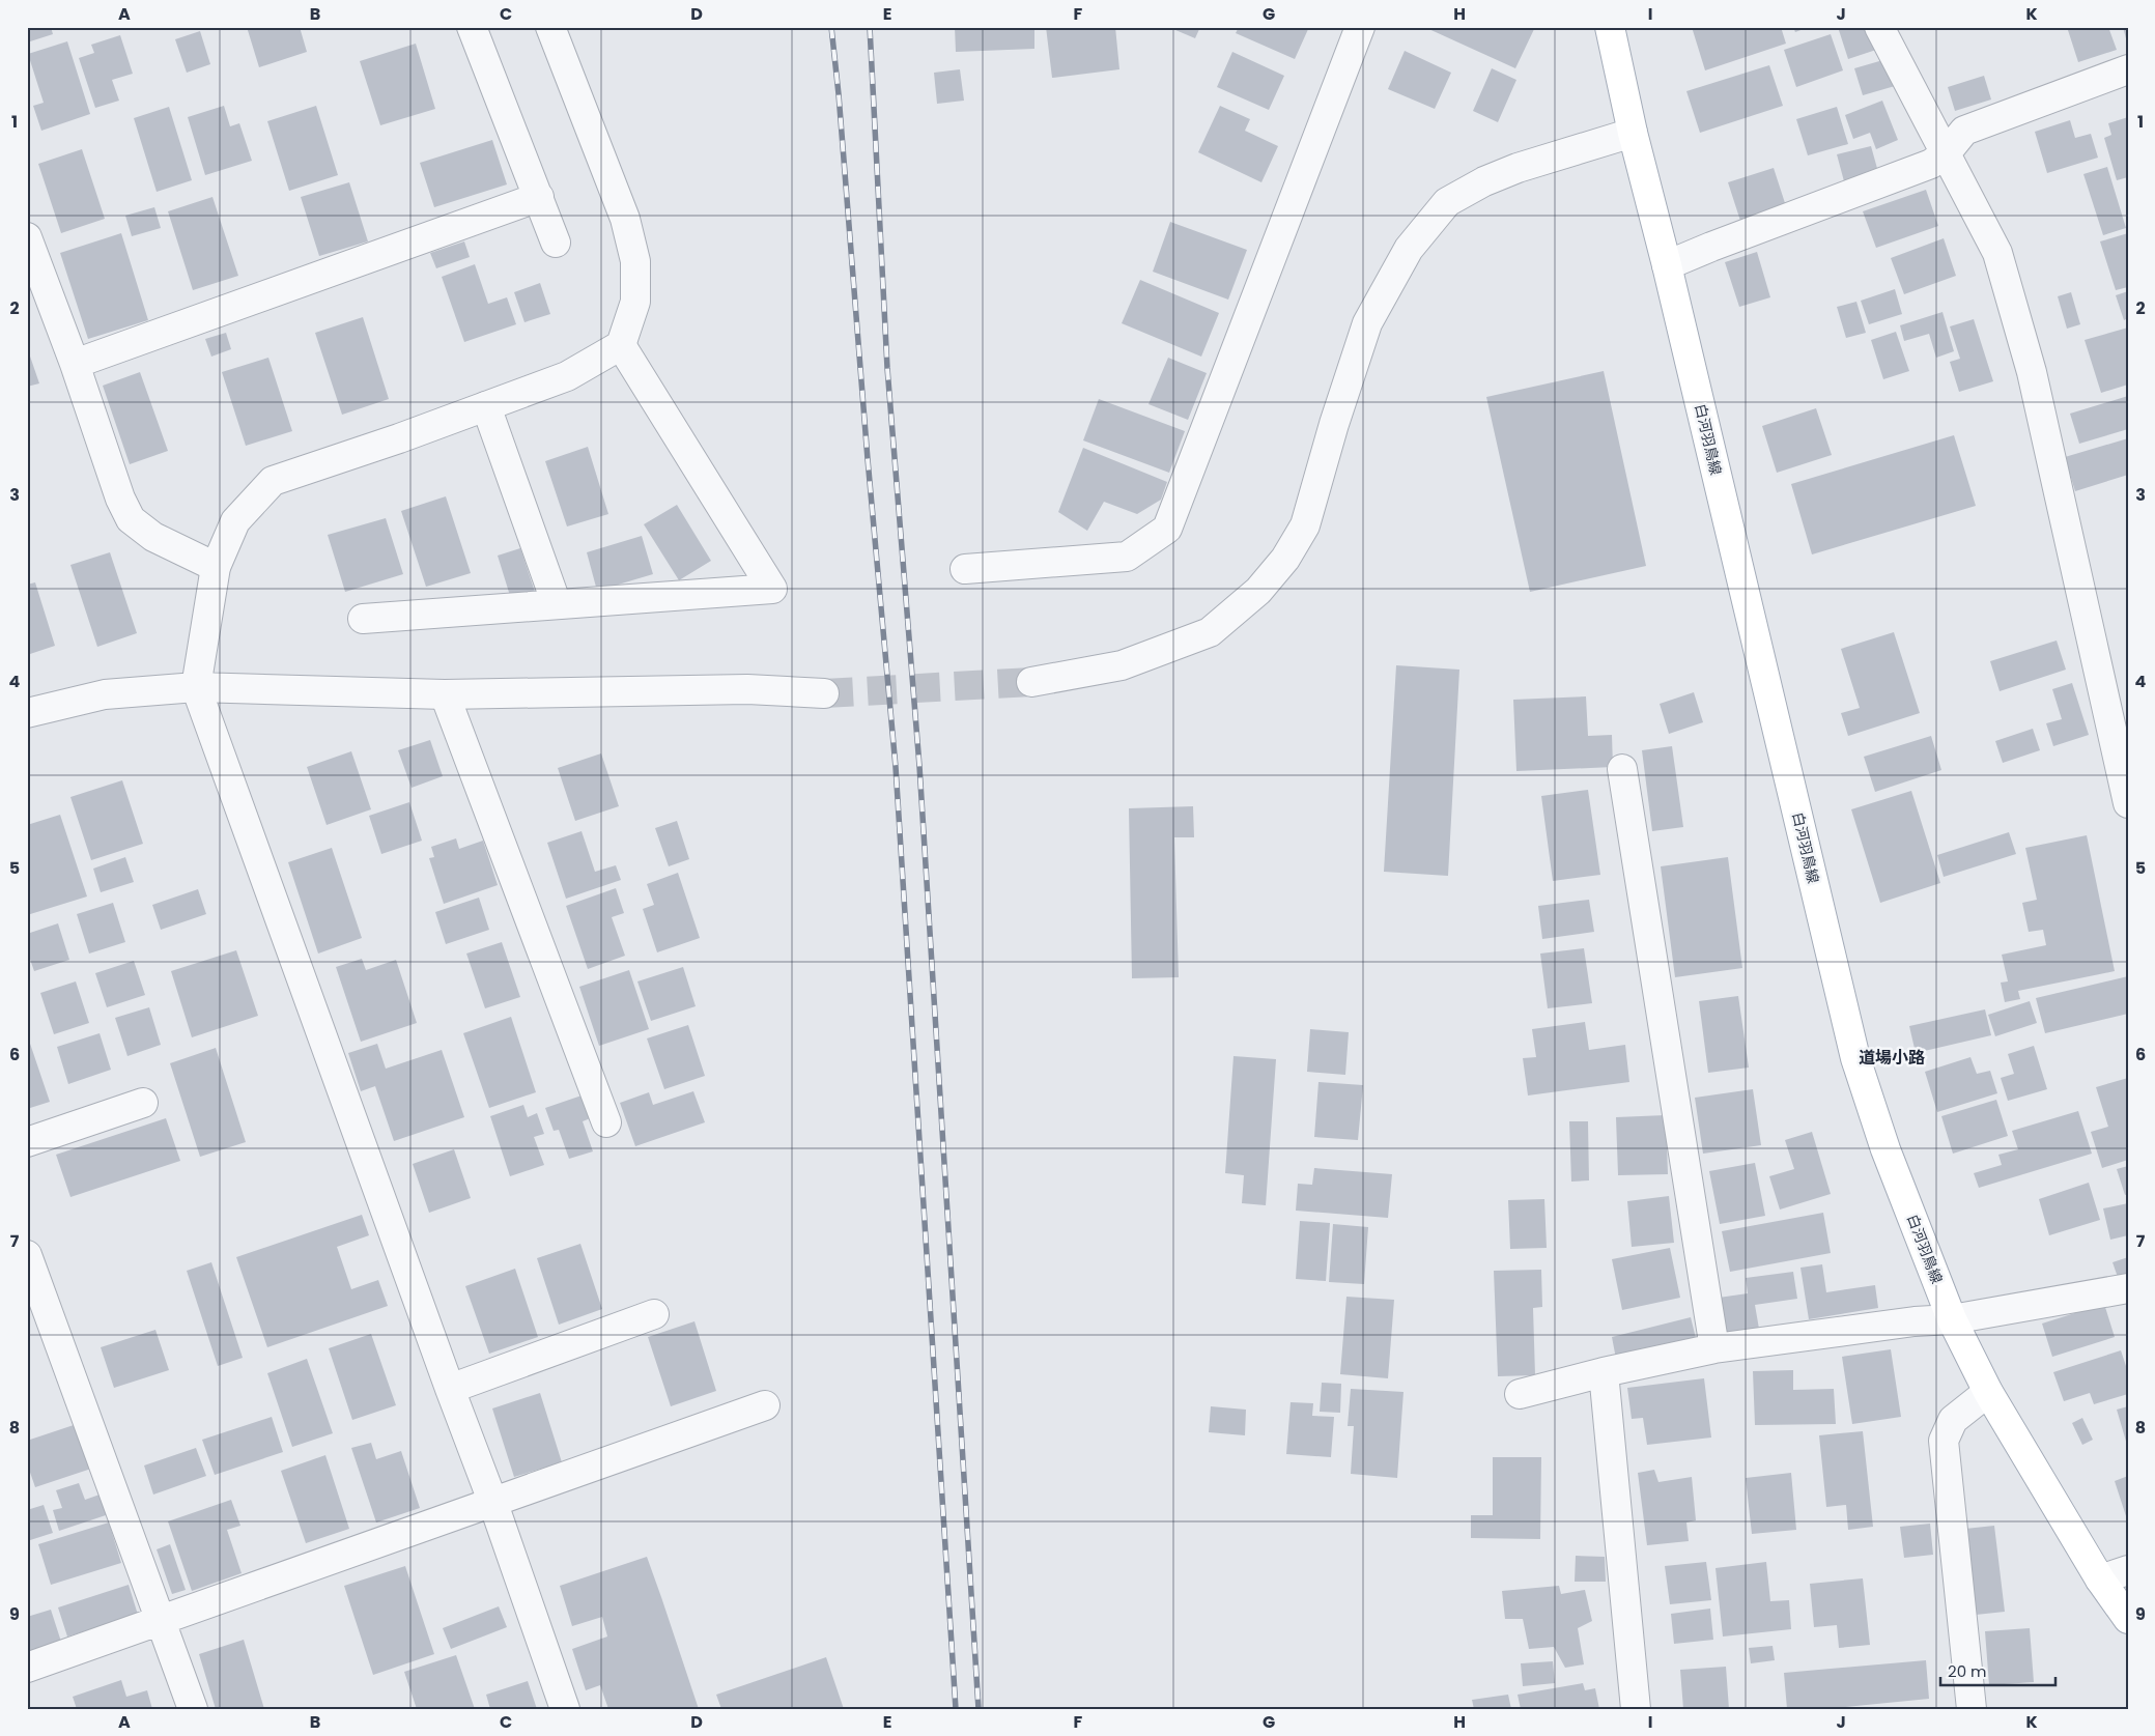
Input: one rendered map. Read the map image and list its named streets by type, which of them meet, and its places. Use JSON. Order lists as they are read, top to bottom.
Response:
{
  "streets": {
    "main road": ["白河羽鳥線"]
  },
  "districts": ["道場小路"],
  "scale_bar": "20 m",
  "grid": {
    "columns": [
      "A",
      "B",
      "C",
      "D",
      "E",
      "F",
      "G",
      "H",
      "I",
      "J",
      "K"
    ],
    "rows": [
      "1",
      "2",
      "3",
      "4",
      "5",
      "6",
      "7",
      "8",
      "9"
    ]
  }
}
